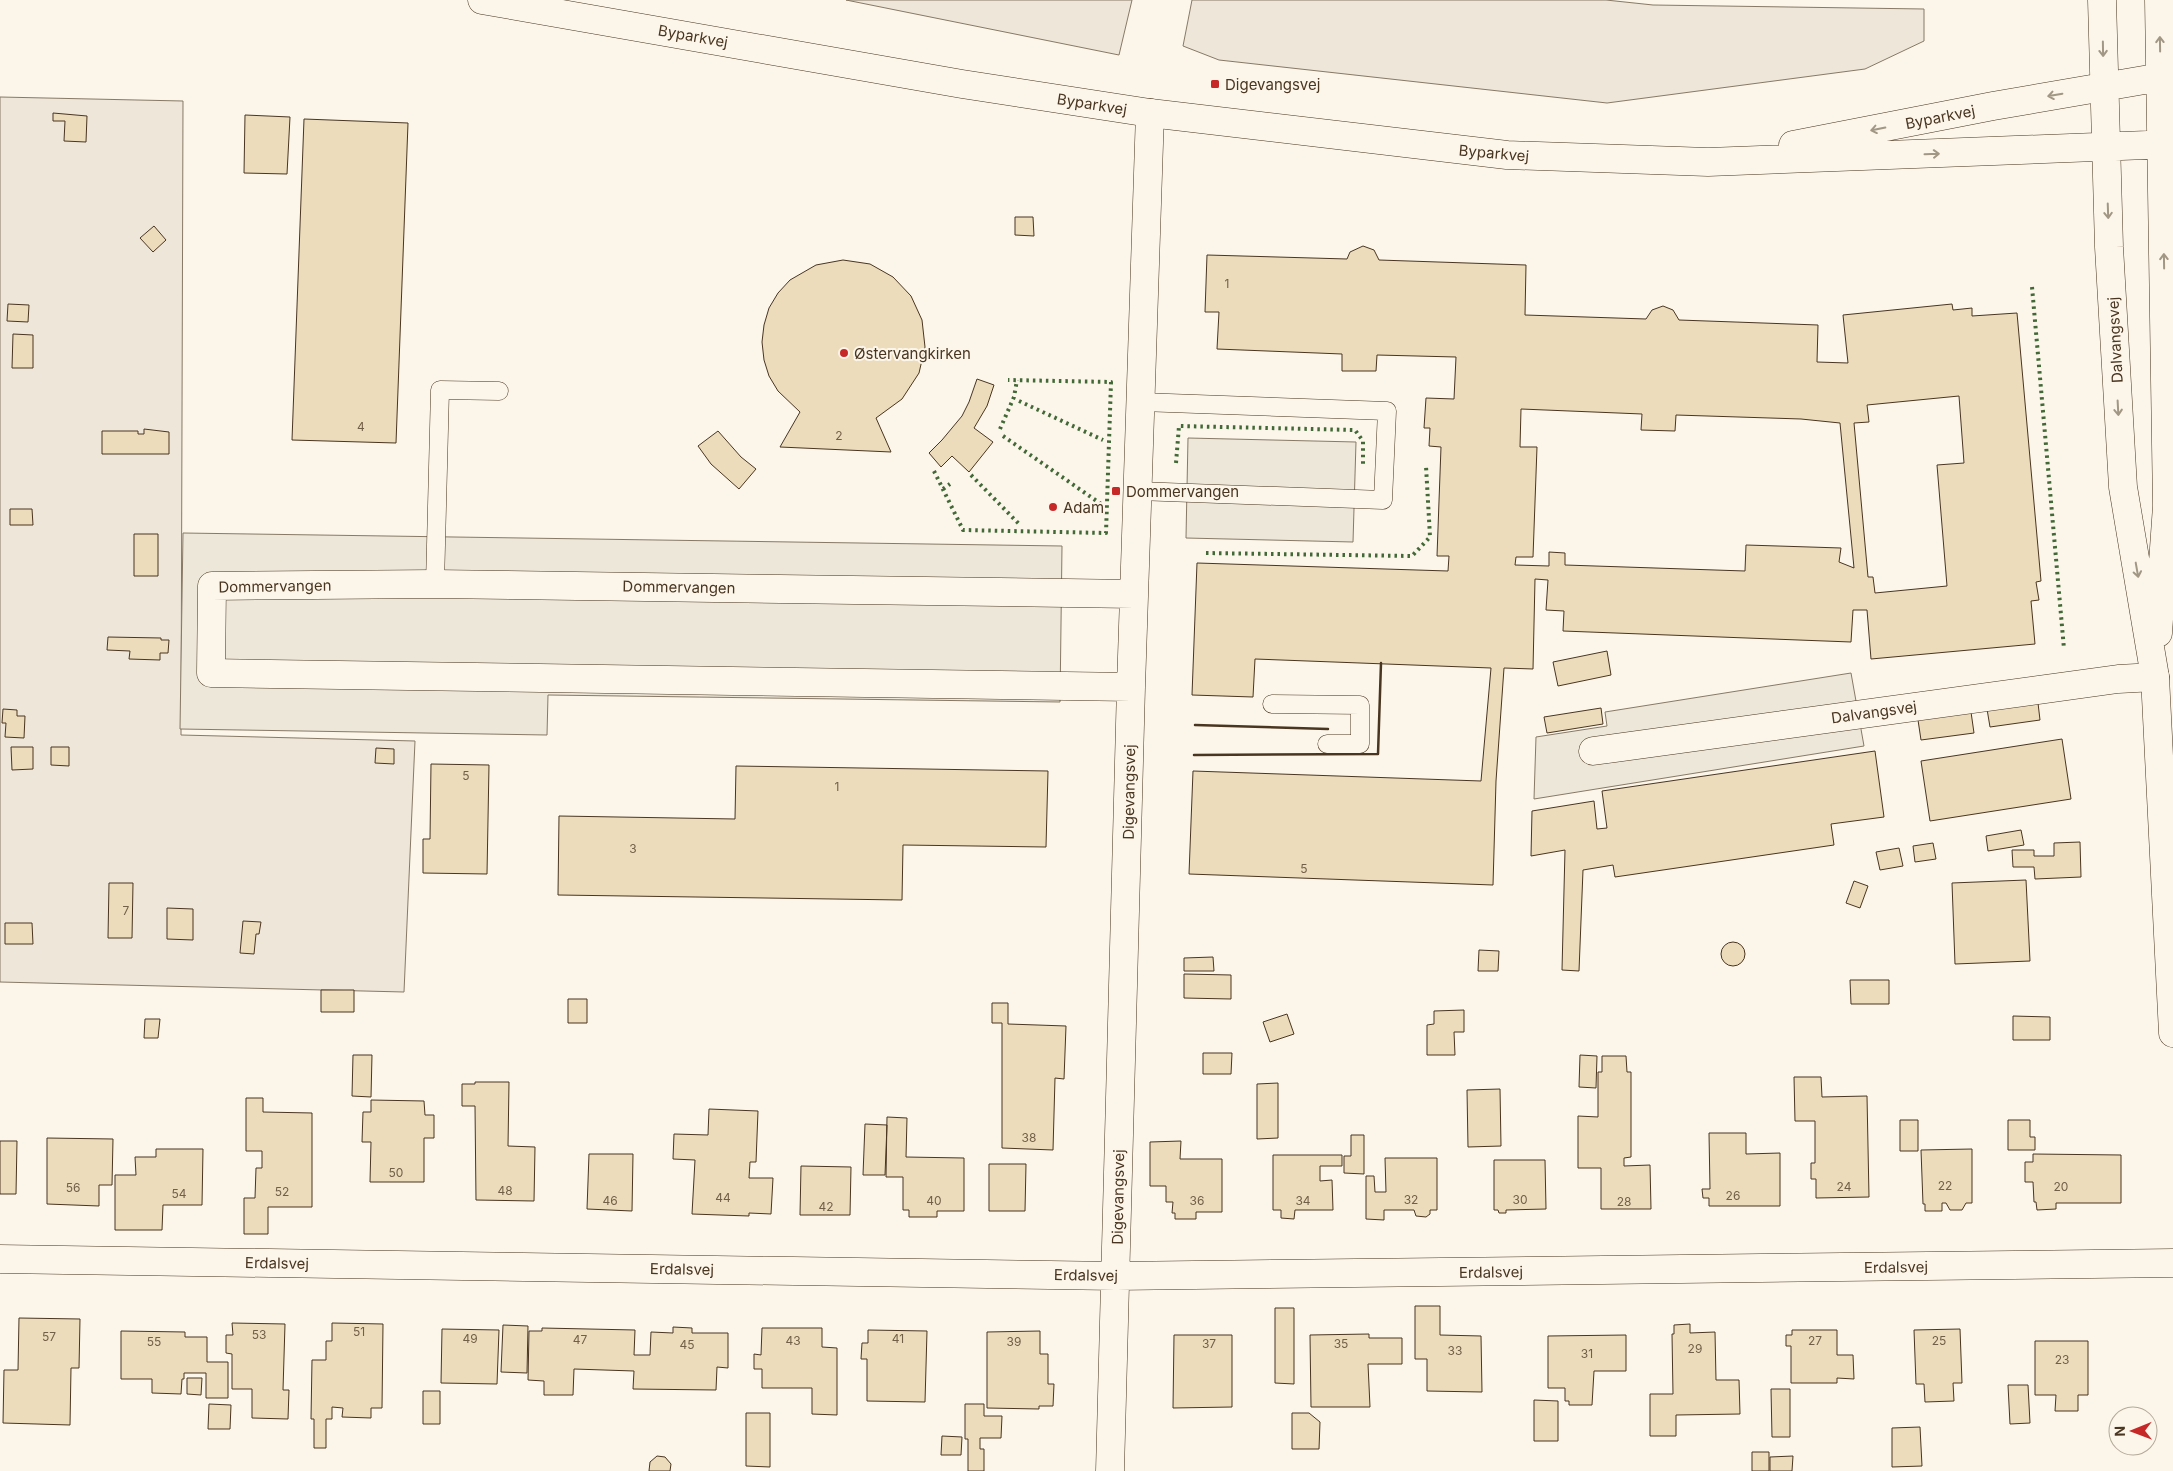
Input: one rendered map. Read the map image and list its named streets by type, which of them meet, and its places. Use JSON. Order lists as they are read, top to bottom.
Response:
{
  "streets": {
    "street": [
      "Byparkvej",
      "Dalvangsvej",
      "Dommervangen",
      "Digevangsvej",
      "Erdalsvej"
    ]
  },
  "crossings": [
    ["Byparkvej", "Dalvangsvej"],
    ["Byparkvej", "Digevangsvej"],
    ["Dommervangen", "Digevangsvej"],
    ["Digevangsvej", "Erdalsvej"]
  ],
  "places": {
    "transit": ["Digevangsvej", "Dommervangen"],
    "other": ["Østervangkirken", "Adam"]
  },
  "house_numbers": [
    "1",
    "4",
    "2",
    "5",
    "1",
    "3",
    "5",
    "7",
    "38",
    "50",
    "22",
    "24",
    "20",
    "56",
    "48",
    "52",
    "54",
    "26",
    "44",
    "32",
    "30",
    "46",
    "40",
    "36",
    "34",
    "28",
    "42",
    "51",
    "53",
    "57",
    "49",
    "41",
    "47",
    "43",
    "27",
    "25",
    "55",
    "39",
    "37",
    "35",
    "45",
    "29",
    "33",
    "31",
    "23"
  ],
  "north": "left"
}
